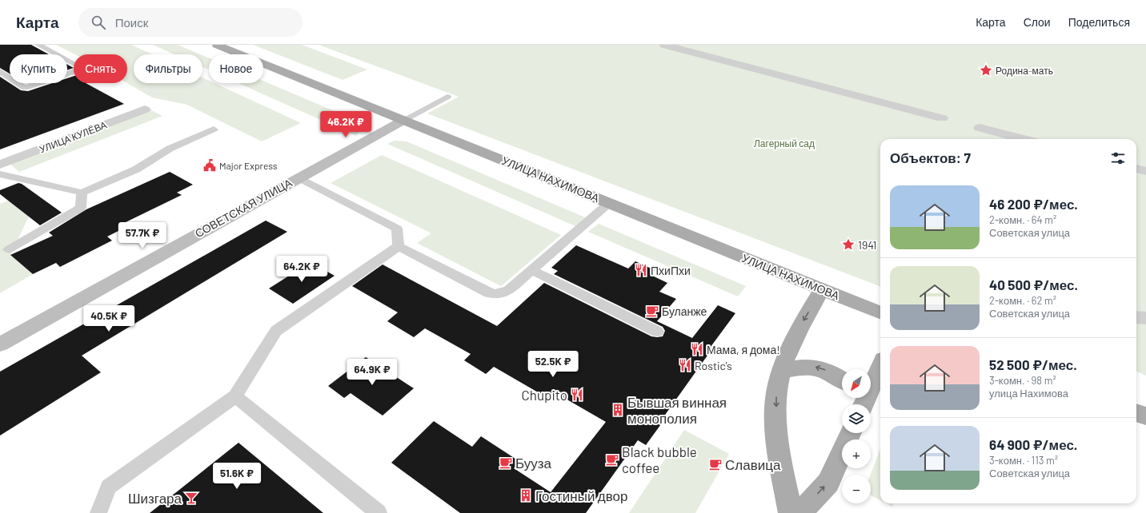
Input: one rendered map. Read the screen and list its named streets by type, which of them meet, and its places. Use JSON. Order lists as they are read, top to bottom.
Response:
{
  "streets": {
    "main road": ["УЛИЦА НАХИМОВА"],
    "street": ["УЛИЦА КУЛЁВА", "СОВЕТСКАЯ УЛИЦА"]
  },
  "crossings": [
    ["УЛИЦА НАХИМОВА", "СОВЕТСКАЯ УЛИЦА"]
  ],
  "parks": ["Лагерный сад"],
  "places": {
    "place": ["Родина-мать", "1941"],
    "public building": ["Major Express"],
    "restaurant": [
      "ПхиПхи",
      "Мама, я дома!",
      "Rostic's",
      "Chupito"
    ],
    "cafe": [
      "Буланже",
      "Black bubble coffee",
      "Бууза",
      "Славица"
    ],
    "building": ["Бывшая винная монополия", "Гостиный двор"],
    "bar": ["Шизгара"]
  },
  "north": "bottom left",
  "page": {
    "header": "Карта",
    "search": "Поиск",
    "nav": ["Карта", "Слои", "Поделиться"],
    "chip": [
      "Купить",
      "Снять",
      "Фильтры",
      "Новое"
    ],
    "price": [
      "46.2K ₽",
      "57.7K ₽",
      "64.2K ₽",
      "40.5K ₽",
      "52.5K ₽",
      "64.9K ₽",
      "51.6K ₽"
    ],
    "heading": "Объектов: 7",
    "list": [
      {
        "name": "46 200 ₽/мес.",
        "note": "2-комн. · 64 m² · Советская улица"
      },
      {
        "name": "40 500 ₽/мес.",
        "note": "2-комн. · 62 m² · Советская улица"
      },
      {
        "name": "52 500 ₽/мес.",
        "note": "3-комн. · 98 m² · улица Нахимова"
      },
      {
        "name": "64 900 ₽/мес.",
        "note": "3-комн. · 113 m² · Советская улица"
      }
    ],
    "map_buttons": ["+", "−"]
  }
}
